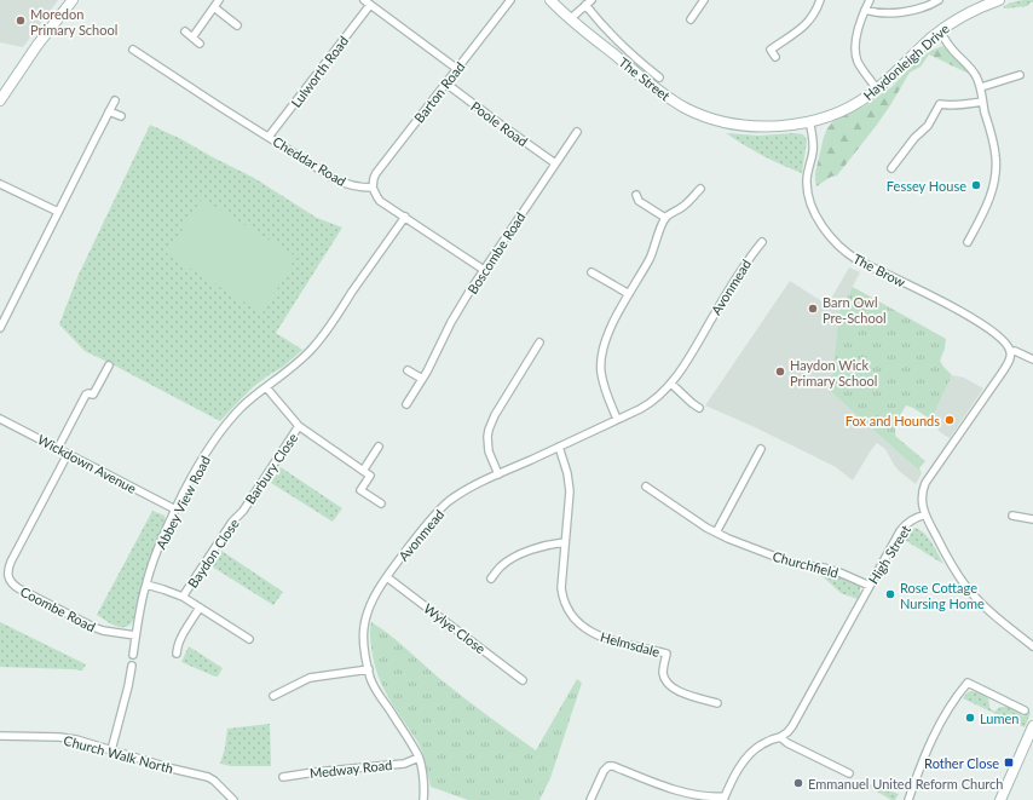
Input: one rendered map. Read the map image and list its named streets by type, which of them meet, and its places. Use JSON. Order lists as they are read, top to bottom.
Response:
{
  "streets": {
    "street": [
      "Haydonleigh Drive",
      "Lulworth Road",
      "The Street",
      "Barton Road",
      "Poole Road",
      "Cheddar Road",
      "Boscombe Road",
      "The Brow",
      "Avonmead",
      "Wickdown Avenue",
      "Barbury Close",
      "Abbey View Road",
      "Baydon Close",
      "High Street",
      "Churchfield",
      "Coombe Road",
      "Wylye Close",
      "Helmsdale",
      "Church Walk North",
      "Medway Road"
    ]
  },
  "crossings": [
    ["Haydonleigh Drive", "The Street"],
    ["Haydonleigh Drive", "The Brow"],
    ["Lulworth Road", "Cheddar Road"],
    ["Barton Road", "Poole Road"],
    ["Barton Road", "Cheddar Road"],
    ["Poole Road", "Boscombe Road"],
    ["Avonmead", "Wylye Close"],
    ["Avonmead", "Helmsdale"],
    ["Avonmead", "Medway Road"],
    ["Wickdown Avenue", "Abbey View Road"],
    ["Wickdown Avenue", "Coombe Road"],
    ["Barbury Close", "Abbey View Road"],
    ["Barbury Close", "Baydon Close"],
    ["Abbey View Road", "Baydon Close"],
    ["Abbey View Road", "Coombe Road"],
    ["High Street", "Churchfield"]
  ],
  "places": {
    "other": [
      "Moredon Primary School",
      "Fessey House",
      "Barn Owl Pre-School",
      "Haydon Wick Primary School",
      "Fox and Hounds",
      "Rose Cottage Nursing Home",
      "Lumen",
      "Emmanuel United Reform Church"
    ],
    "transit": ["Rother Close"]
  }
}
